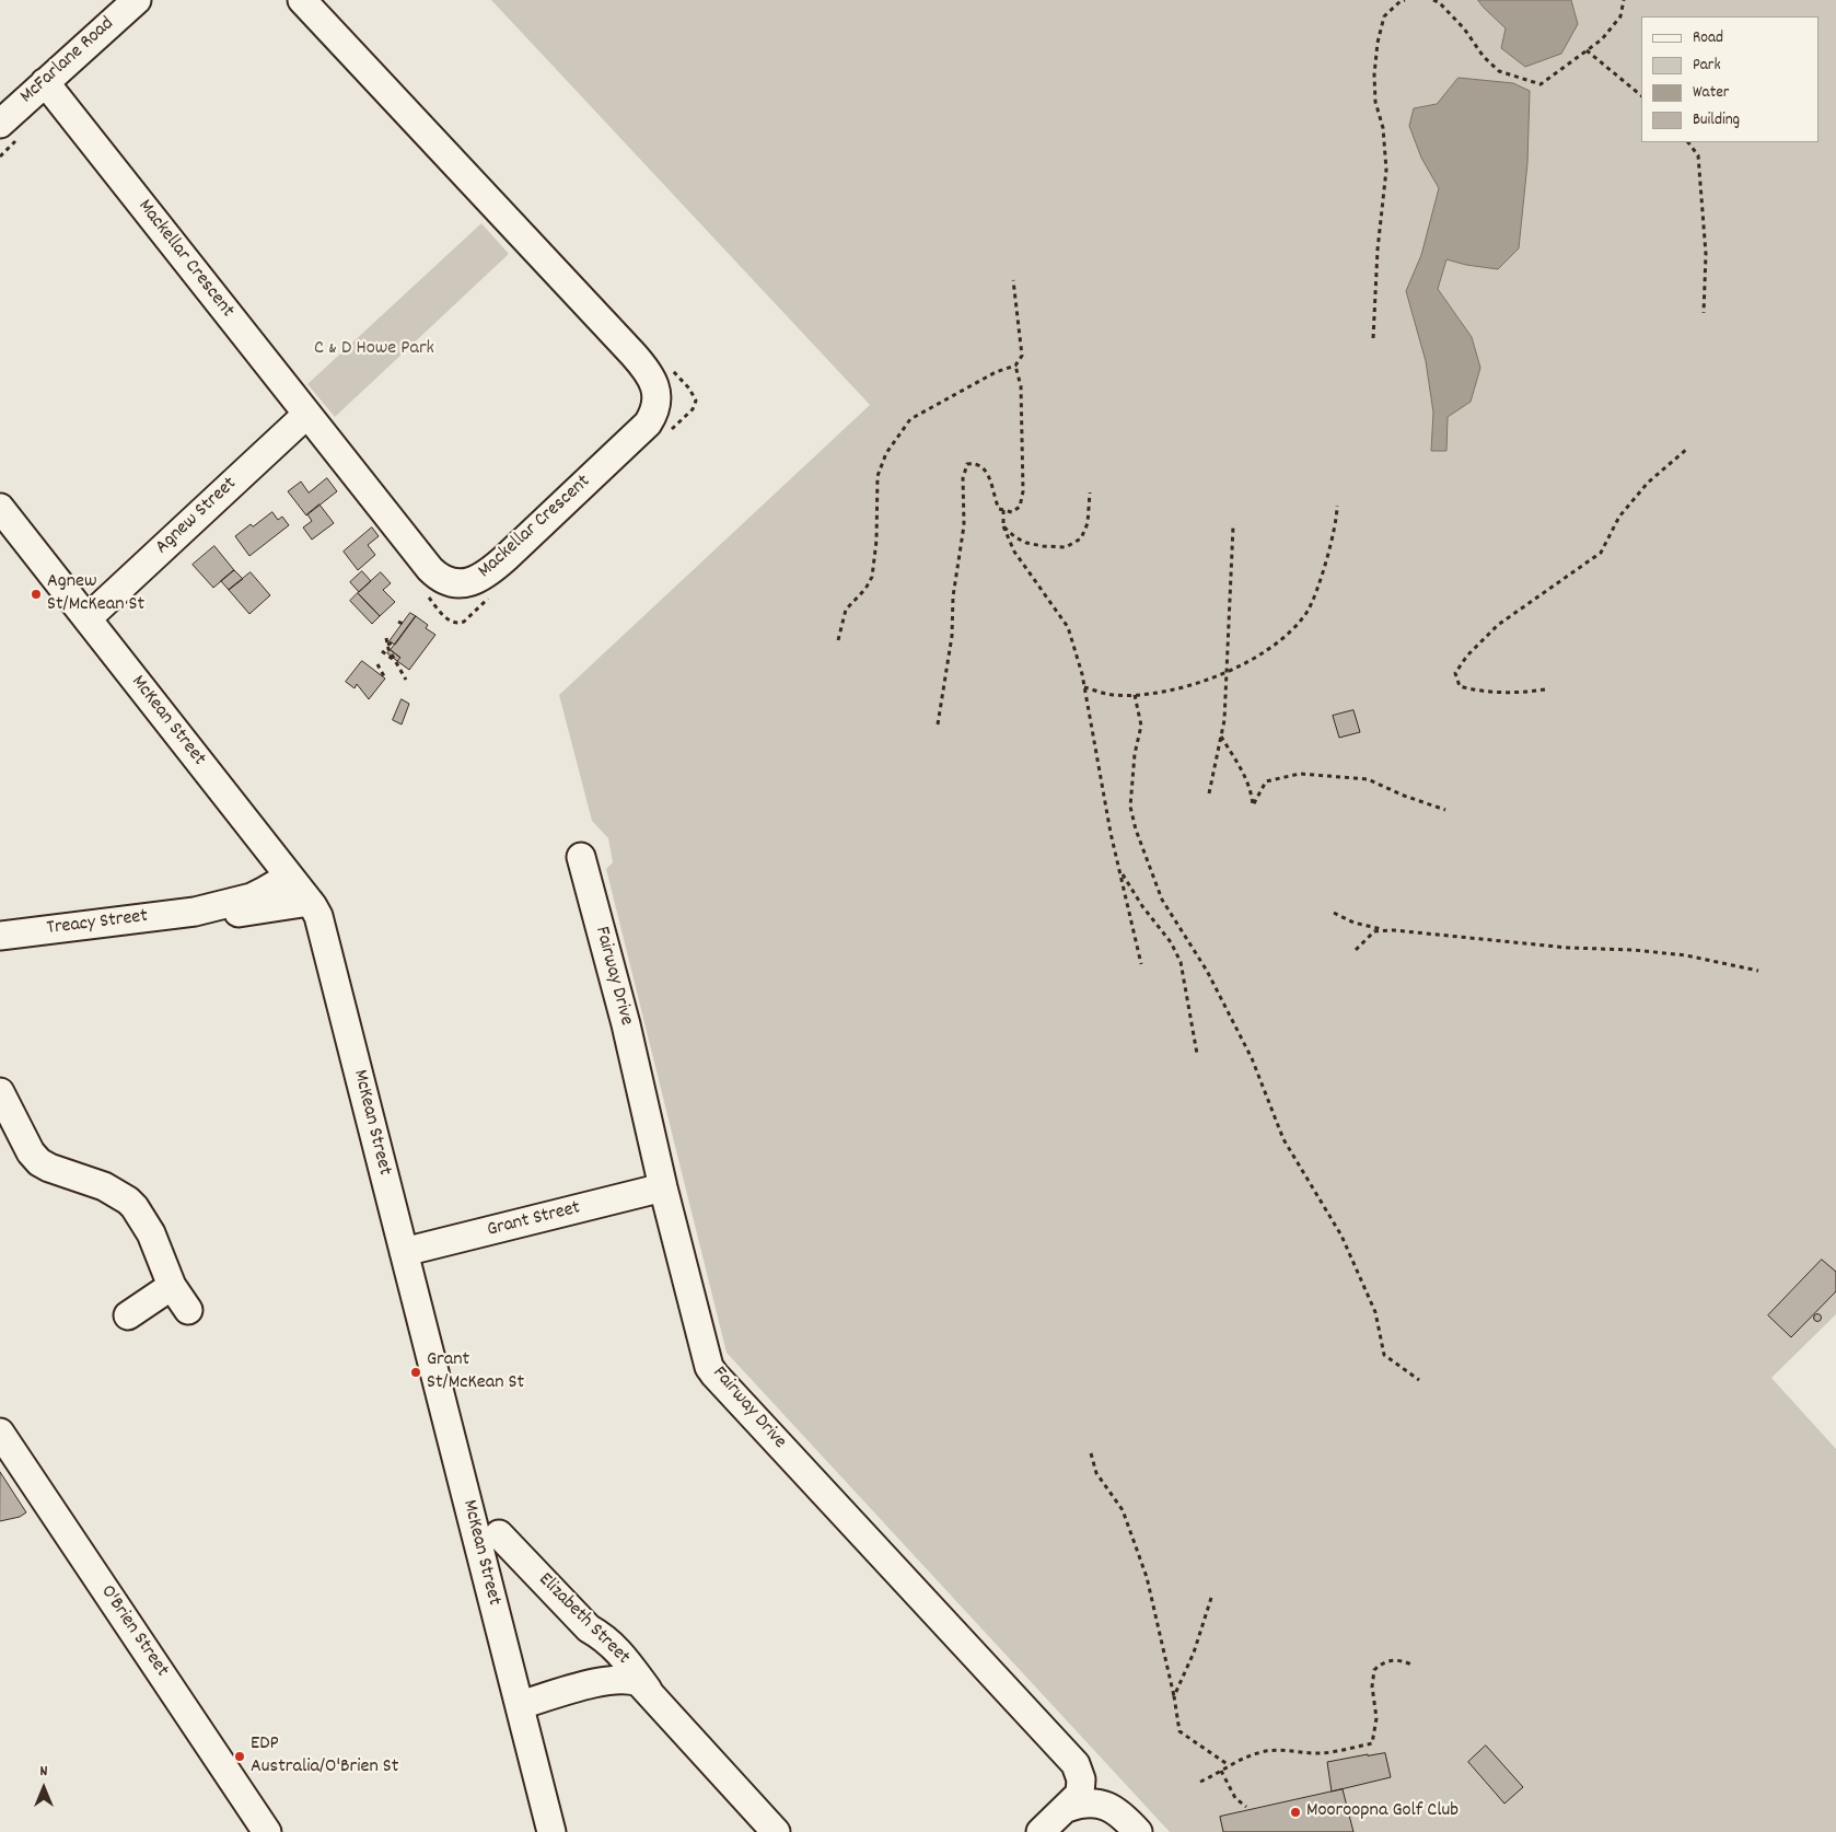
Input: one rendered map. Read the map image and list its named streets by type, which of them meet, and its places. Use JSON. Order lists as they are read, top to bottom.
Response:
{
  "streets": {
    "street": [
      "McFarlane Road",
      "Mackellar Crescent",
      "Agnew Street",
      "McKean Street",
      "Treacy Street",
      "Fairway Drive",
      "Grant Street",
      "Elizabeth Street",
      "O'Brien Street"
    ]
  },
  "crossings": [
    ["McFarlane Road", "Mackellar Crescent"],
    ["Mackellar Crescent", "Agnew Street"],
    ["Agnew Street", "McKean Street"],
    ["McKean Street", "Treacy Street"],
    ["McKean Street", "Grant Street"],
    ["McKean Street", "Elizabeth Street"],
    ["Fairway Drive", "Grant Street"]
  ],
  "parks": ["C & D Howe Park"],
  "places": [
    "Agnew St/McKean St",
    "Grant St/McKean St",
    "EDP Australia/O'Brien St",
    "Mooroopna Golf Club"
  ],
  "legend": [
    "Road",
    "Park",
    "Water",
    "Building"
  ],
  "north": "top"
}
